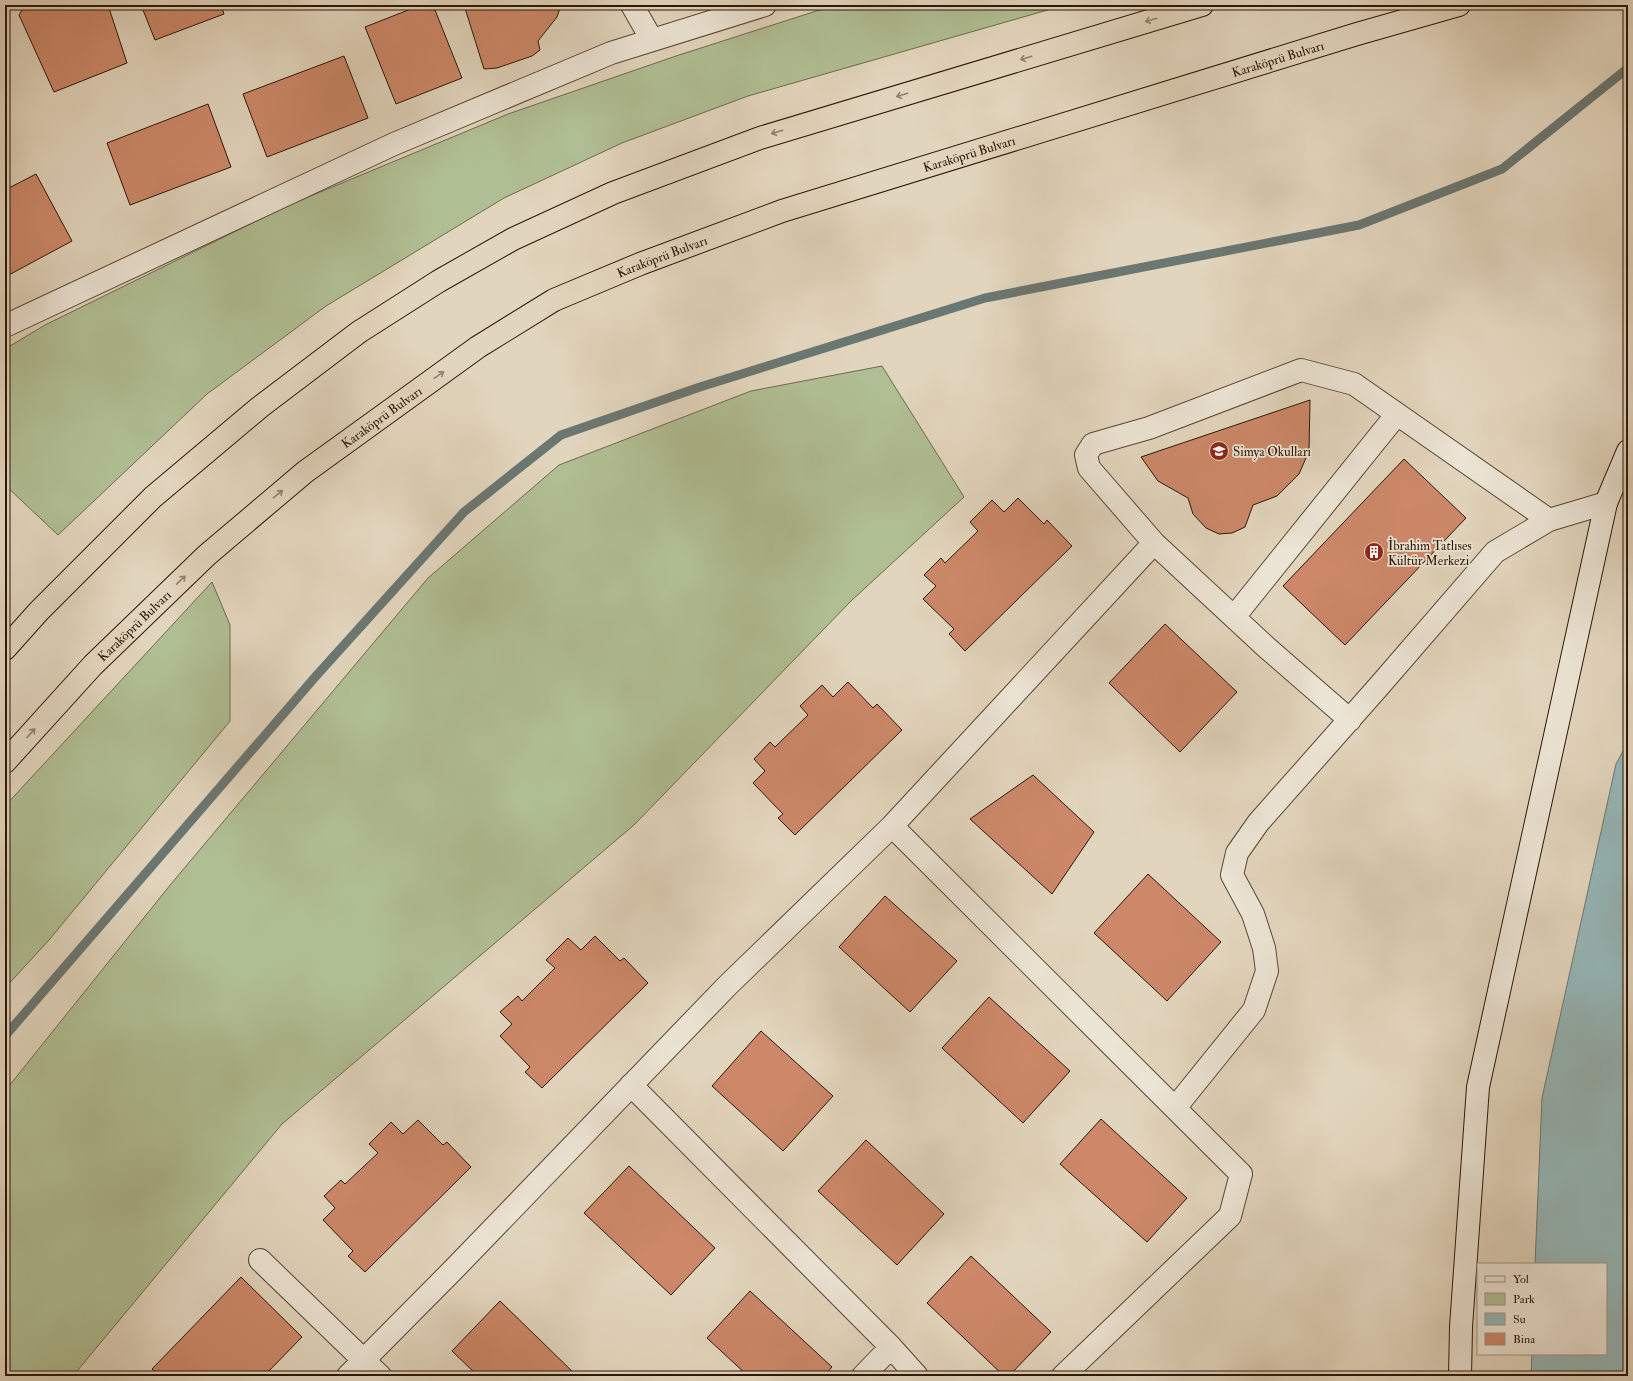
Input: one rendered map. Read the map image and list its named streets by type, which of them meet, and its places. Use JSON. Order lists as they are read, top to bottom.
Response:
{
  "streets": {
    "highway": ["Karaköprü Bulvarı"]
  },
  "places": {
    "school or university": ["Simya Okulları"],
    "building": ["İbrahim Tatlıses Kültür Merkezi"]
  },
  "legend": [
    "Yol",
    "Park",
    "Su",
    "Bina"
  ]
}
